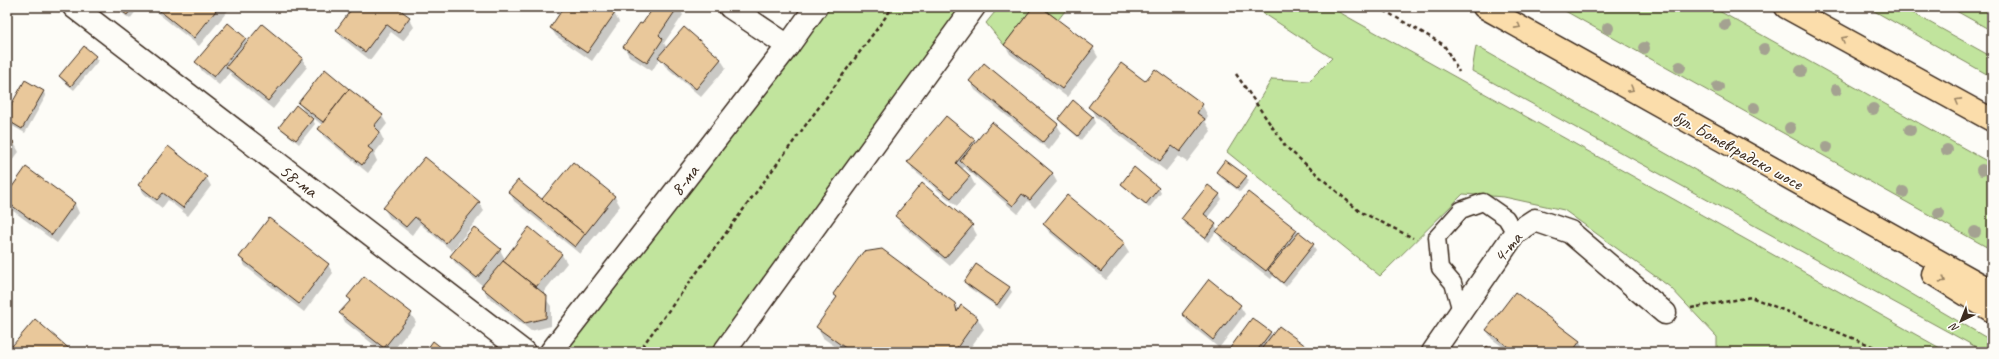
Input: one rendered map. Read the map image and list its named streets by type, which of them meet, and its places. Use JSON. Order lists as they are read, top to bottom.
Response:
{
  "streets": {
    "main road": ["бул. Ботевградско шосе"],
    "street": ["58-ма", "8-ма", "4-та"]
  },
  "one_way": ["бул. Ботевградско шосе"],
  "north": "bottom left"
}
